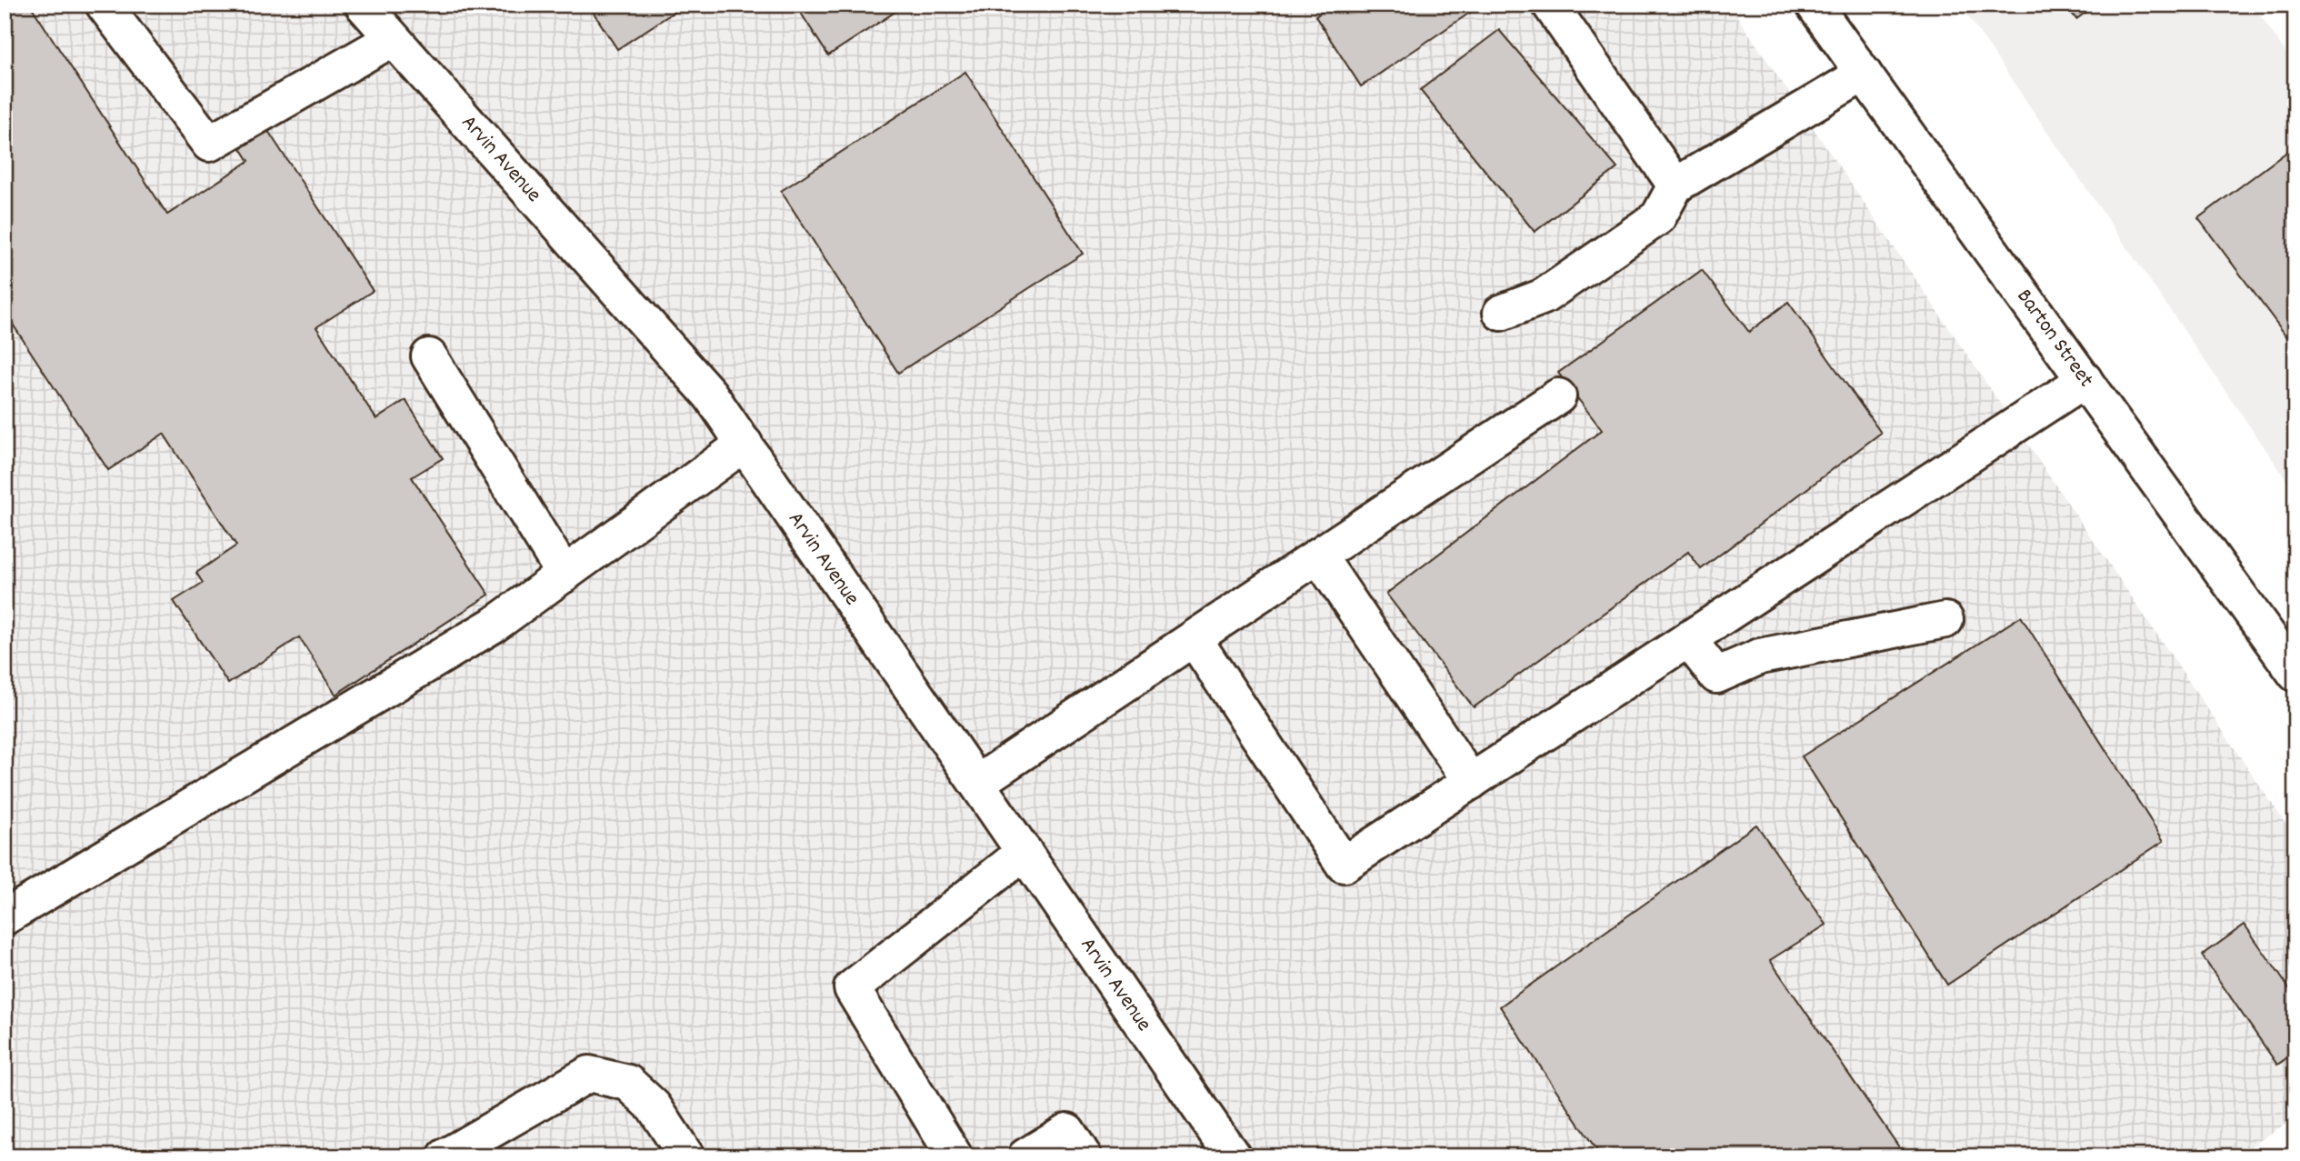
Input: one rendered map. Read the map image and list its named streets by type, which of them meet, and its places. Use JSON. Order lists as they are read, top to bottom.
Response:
{
  "streets": {
    "street": ["Arvin Avenue", "Barton Street"]
  }
}
